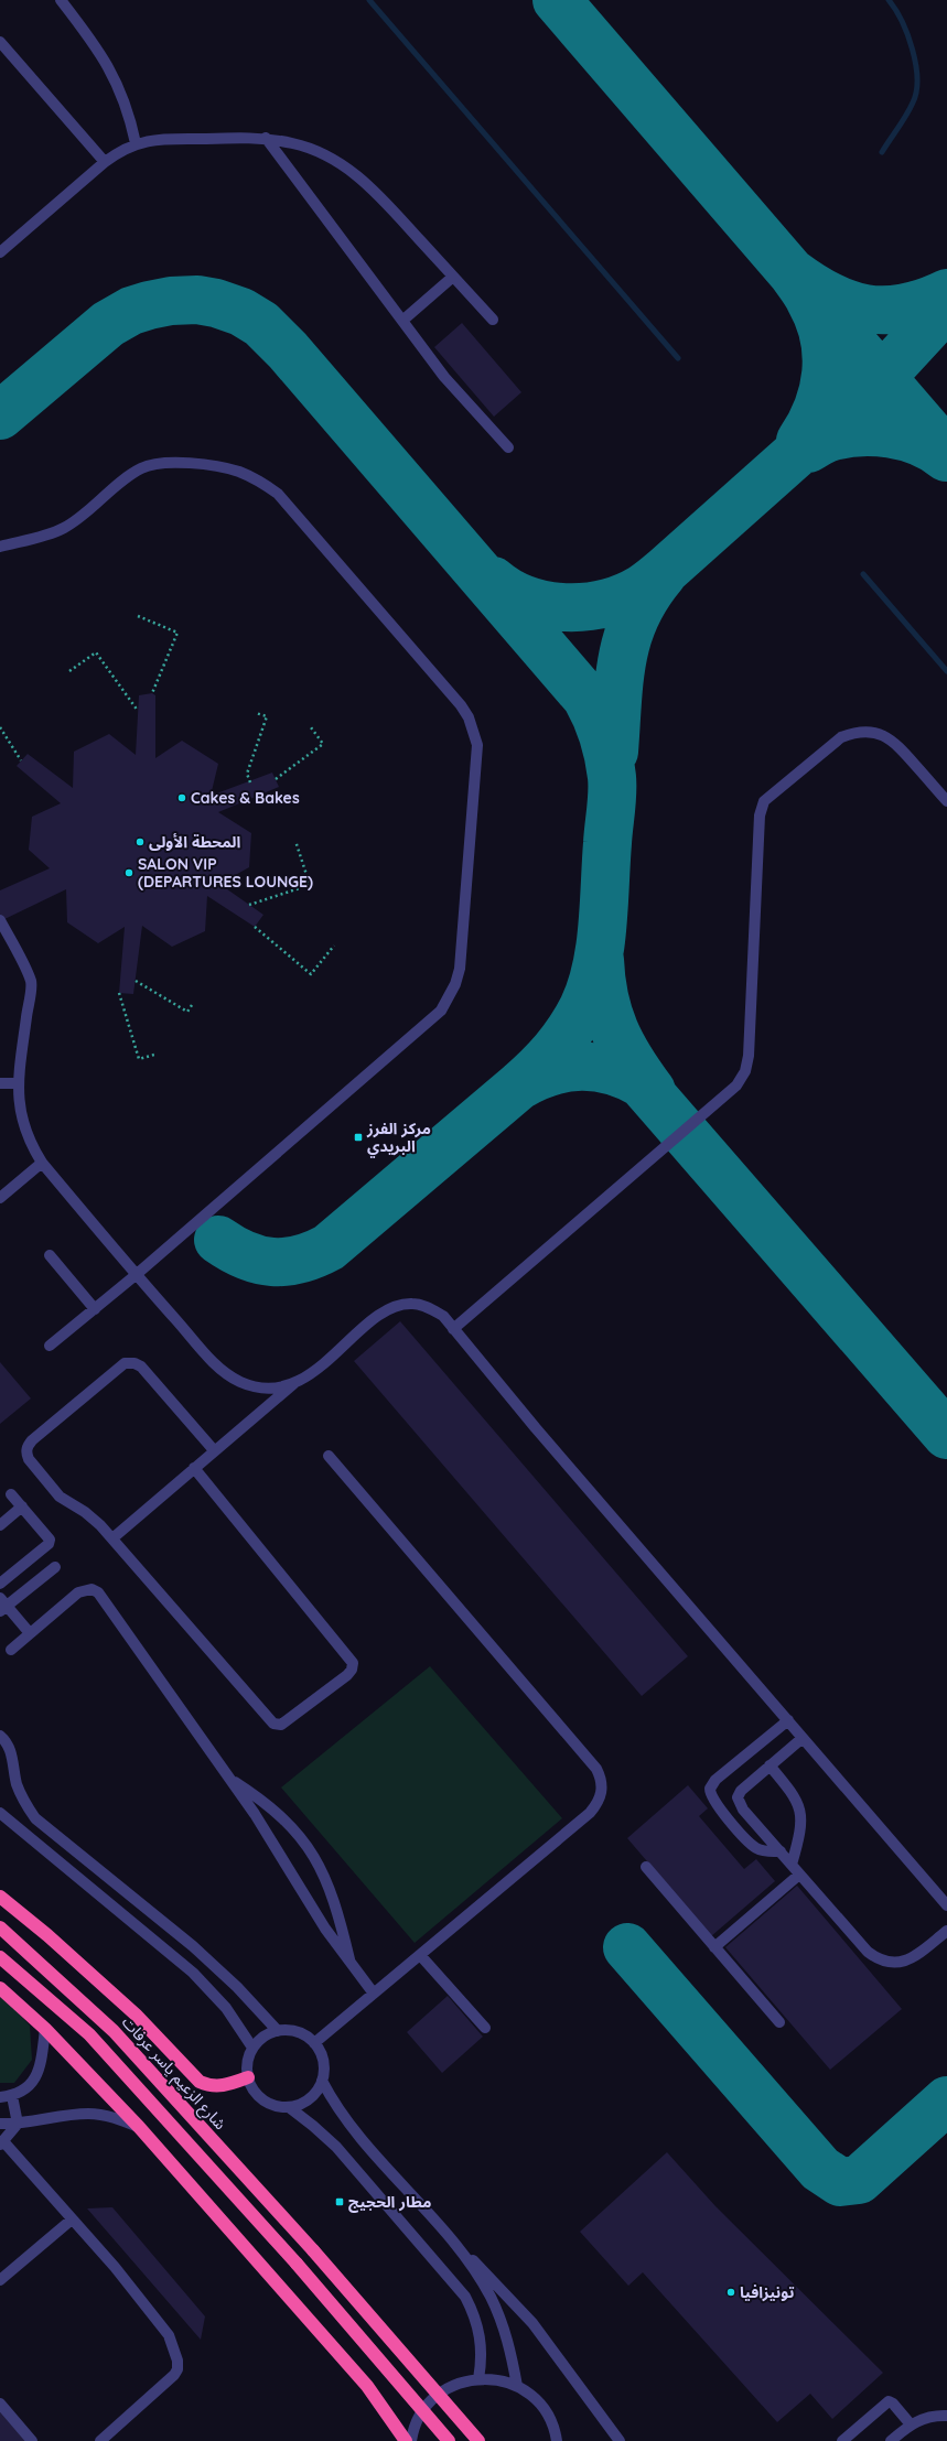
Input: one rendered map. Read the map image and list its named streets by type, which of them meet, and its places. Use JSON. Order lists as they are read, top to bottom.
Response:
{
  "streets": {
    "highway": ["شارع الزعيم ياسر عرفات"]
  },
  "places": {
    "other": [
      "Cakes & Bakes",
      "المحطة الأولى",
      "SALON VIP (DEPARTURES LOUNGE)",
      "تونيزافيا"
    ],
    "transit": ["مركز الفرز البريدي", "مطار الحجيج"]
  }
}
